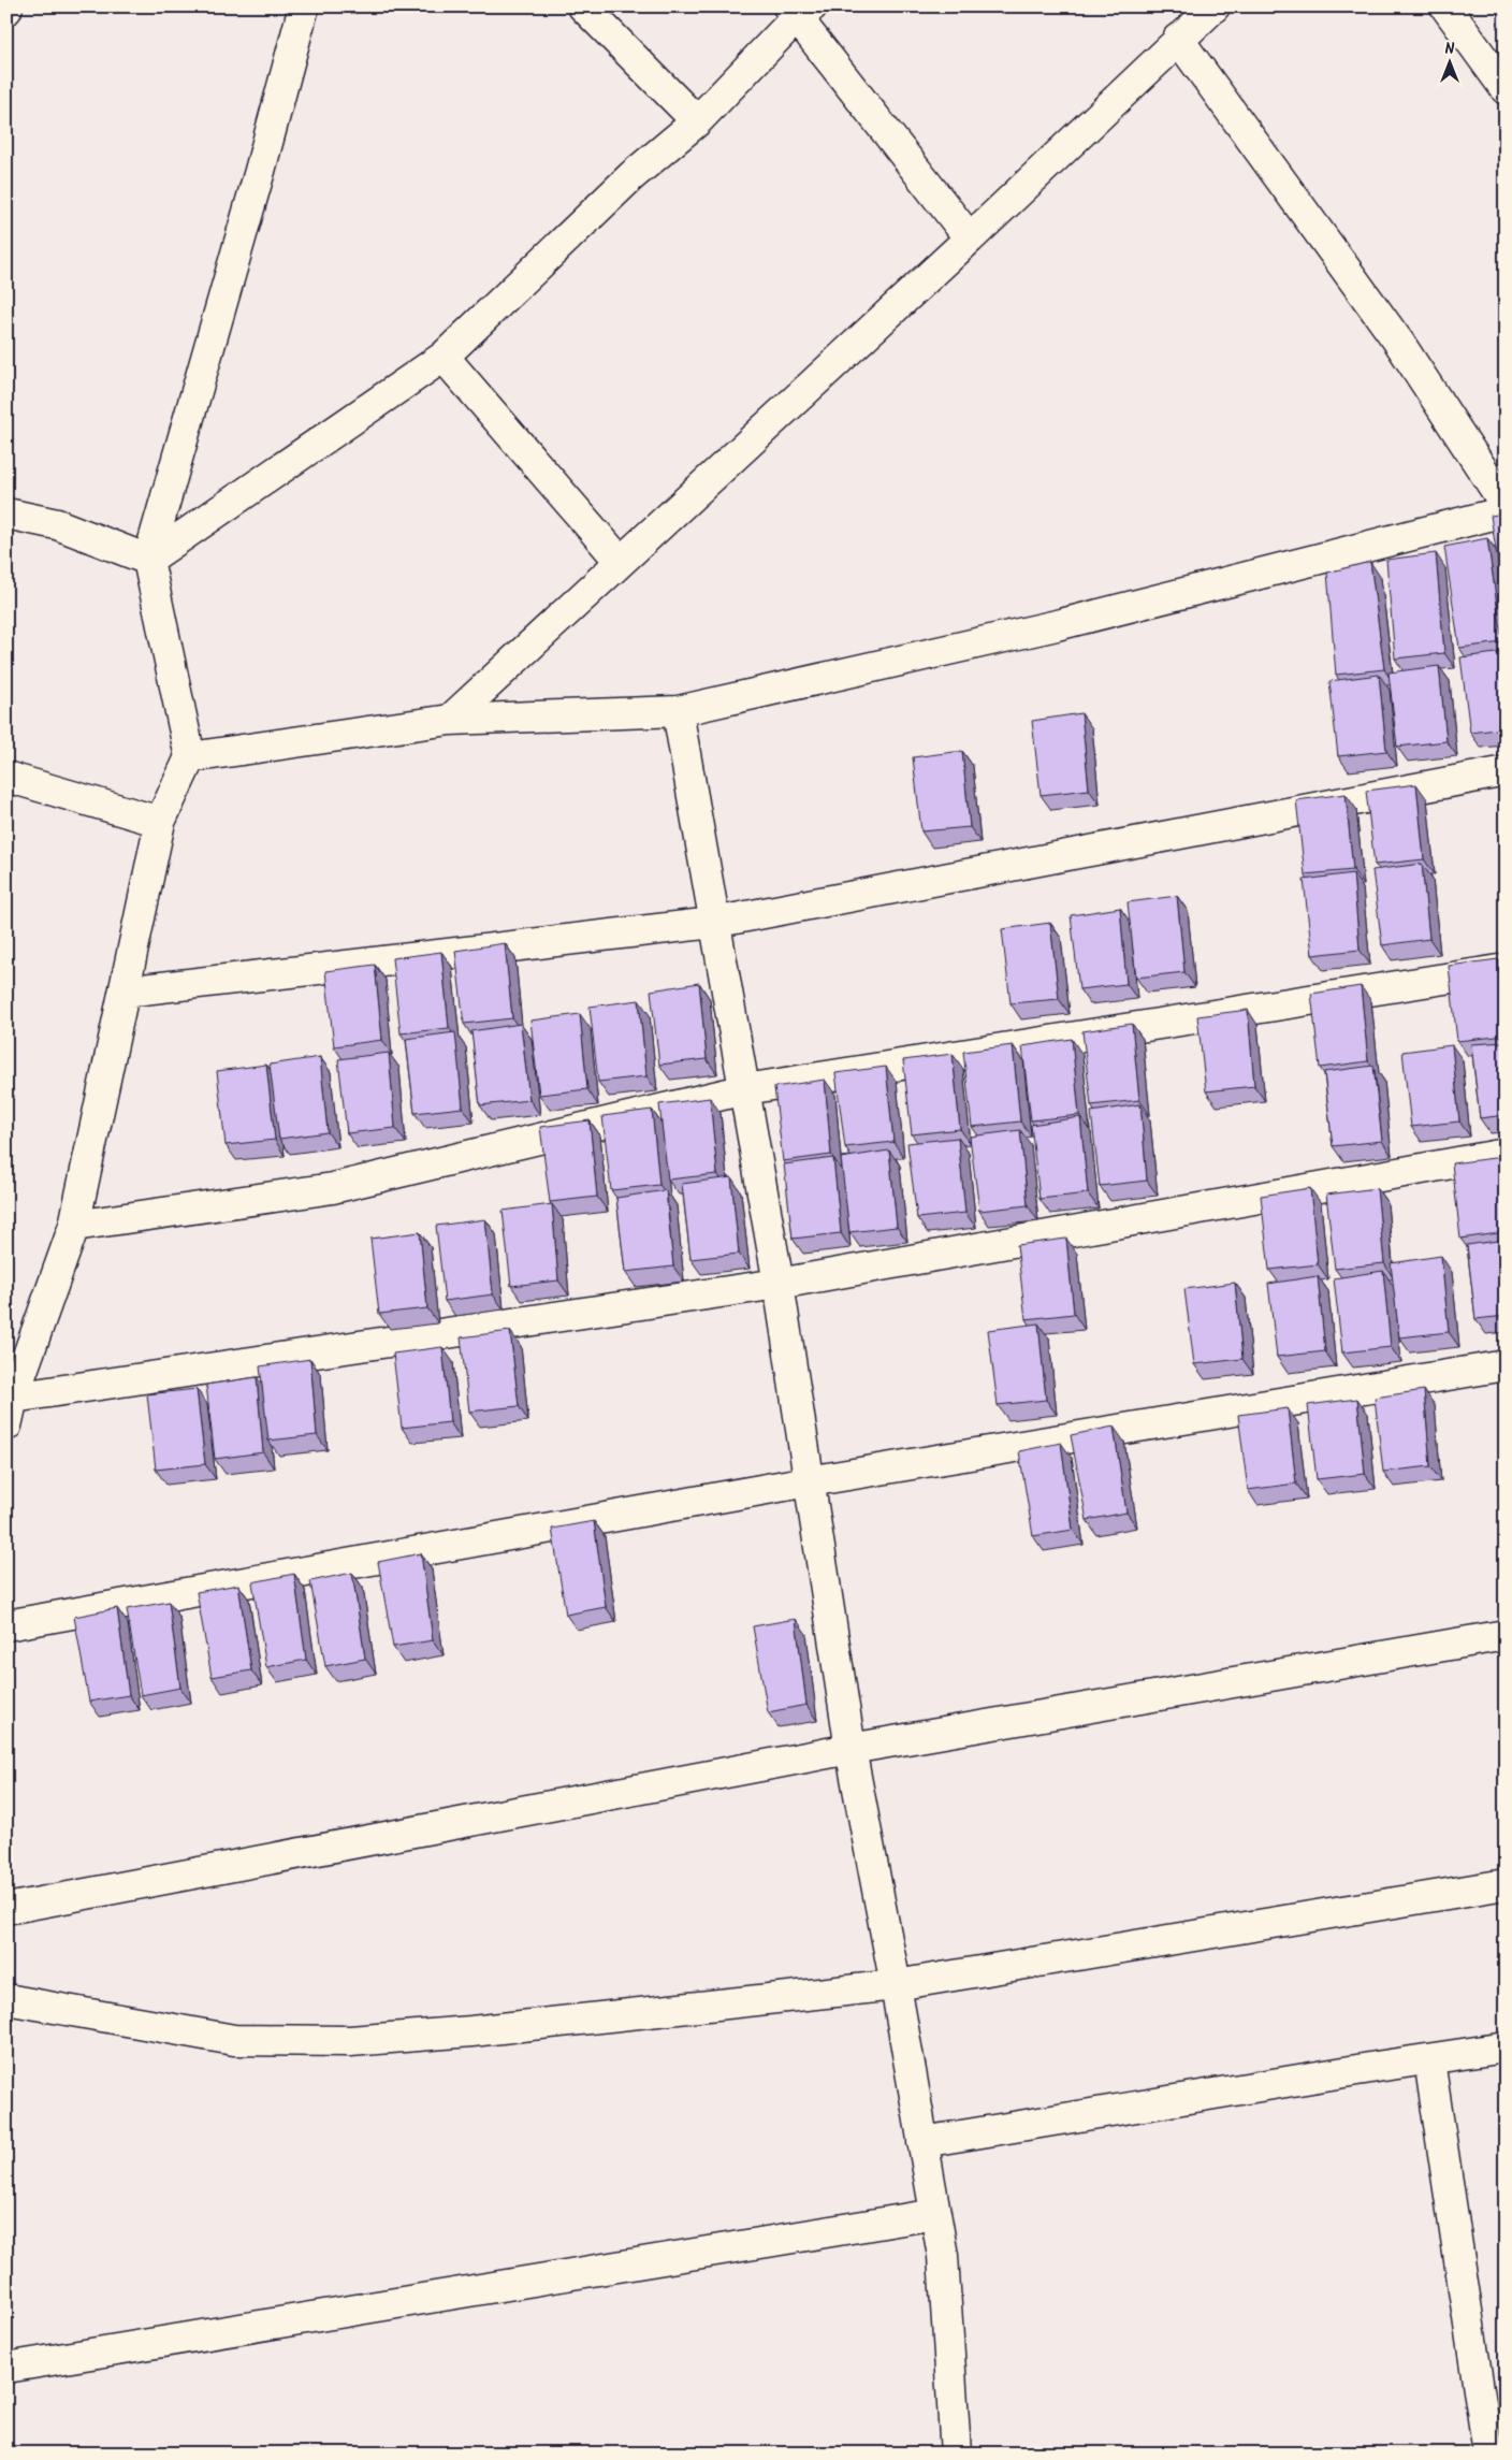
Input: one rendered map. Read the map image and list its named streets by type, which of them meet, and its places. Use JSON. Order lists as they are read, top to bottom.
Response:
{
  "north": "top"
}
